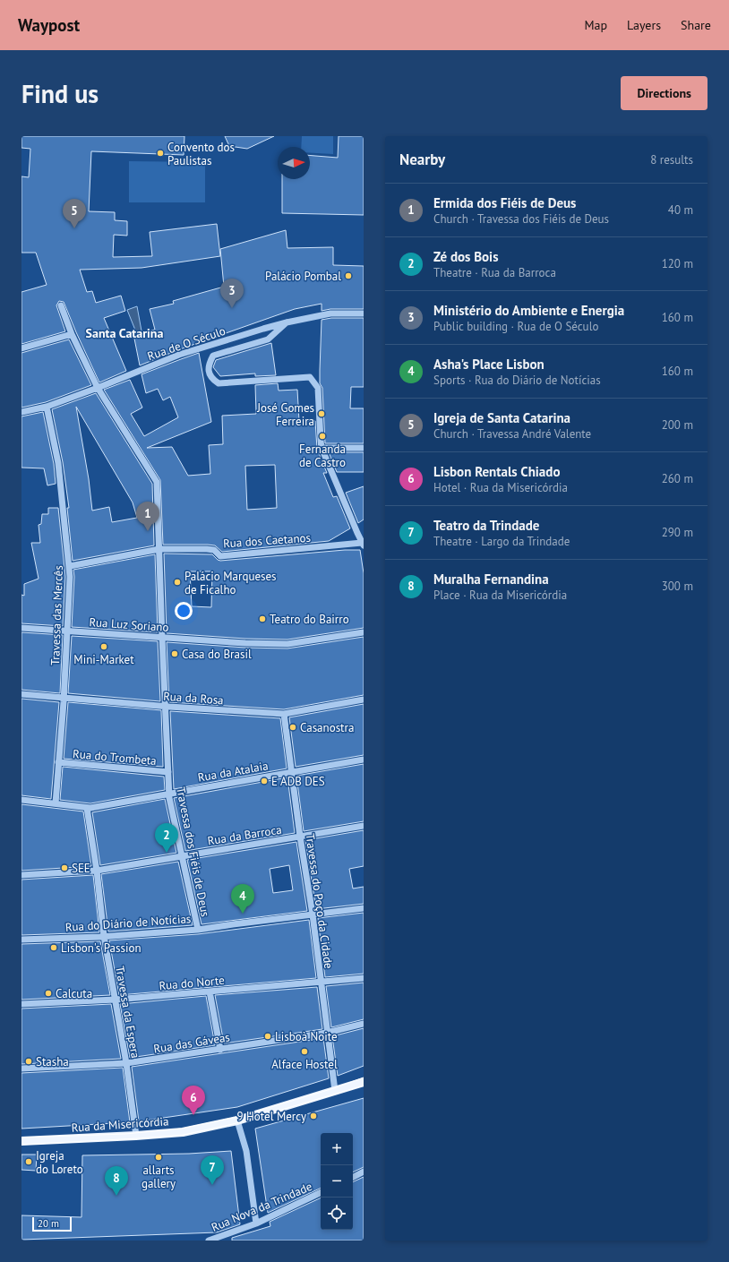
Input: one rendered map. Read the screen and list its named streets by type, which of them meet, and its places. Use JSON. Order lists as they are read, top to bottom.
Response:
{
  "streets": {
    "main road": ["Rua da Misericórdia"],
    "street": [
      "Rua de O Século",
      "Rua dos Caetanos",
      "Travessa das Mercês",
      "Rua Luz Soriano",
      "Rua da Rosa",
      "Rua do Trombeta",
      "Rua da Atalaia",
      "Rua da Barroca",
      "Travessa dos Fiéis de Deus",
      "Travessa do Poço da Cidade",
      "Rua do Diário de Notícias",
      "Rua do Norte",
      "Travessa da Espera",
      "Rua das Gáveas",
      "Rua Nova da Trindade"
    ]
  },
  "crossings": [
    ["Rua de O Século", "Travessa das Mercês"],
    ["Rua de O Século", "Travessa dos Fiéis de Deus"],
    ["Rua dos Caetanos", "Travessa das Mercês"],
    ["Rua dos Caetanos", "Travessa dos Fiéis de Deus"],
    ["Travessa das Mercês", "Rua Luz Soriano"],
    ["Travessa das Mercês", "Rua da Rosa"],
    ["Travessa das Mercês", "Rua do Trombeta"],
    ["Travessa das Mercês", "Rua da Atalaia"],
    ["Rua Luz Soriano", "Travessa dos Fiéis de Deus"],
    ["Rua da Rosa", "Travessa dos Fiéis de Deus"],
    ["Rua da Rosa", "Travessa do Poço da Cidade"],
    ["Rua do Trombeta", "Travessa dos Fiéis de Deus"],
    ["Rua da Atalaia", "Travessa dos Fiéis de Deus"],
    ["Rua da Atalaia", "Travessa do Poço da Cidade"],
    ["Rua da Atalaia", "Travessa da Espera"],
    ["Rua da Barroca", "Travessa dos Fiéis de Deus"],
    ["Rua da Barroca", "Travessa do Poço da Cidade"],
    ["Rua da Barroca", "Travessa da Espera"],
    ["Travessa dos Fiéis de Deus", "Rua do Diário de Notícias"],
    ["Travessa do Poço da Cidade", "Rua do Diário de Notícias"],
    ["Travessa do Poço da Cidade", "Rua do Norte"],
    ["Travessa do Poço da Cidade", "Rua das Gáveas"],
    ["Travessa do Poço da Cidade", "Rua da Misericórdia"],
    ["Rua do Diário de Notícias", "Travessa da Espera"],
    ["Rua do Norte", "Travessa da Espera"],
    ["Travessa da Espera", "Rua das Gáveas"],
    ["Travessa da Espera", "Rua da Misericórdia"]
  ],
  "districts": ["Santa Catarina"],
  "places": [
    "Convento dos Paulistas",
    "Palácio Pombal",
    "José Gomes Ferreira",
    "Fernanda de Castro",
    "Palácio Marqueses de Ficalho",
    "Teatro do Bairro",
    "Mini-Market",
    "Casa do Brasil",
    "Casanostra",
    "E ADB DES",
    "SEE",
    "Lisbon's Passion",
    "Calcuta",
    "Lisboà Noite",
    "Alface Hostel",
    "Stasha",
    "9 Hotel Mercy",
    "allarts gallery",
    "Igreja do Loreto"
  ],
  "scale_bar": "20 m",
  "north": "right",
  "page": {
    "header": "Waypost",
    "nav": ["Map", "Layers", "Share"],
    "buttons": "Directions",
    "title": "Find us",
    "heading": ["Nearby", "8 results"],
    "list": [
      {
        "mark": "1",
        "name": "Ermida dos Fiéis de Deus",
        "note": "Church · Travessa dos Fiéis de Deus",
        "value": "40 m"
      },
      {
        "mark": "2",
        "name": "Zé dos Bois",
        "note": "Theatre · Rua da Barroca",
        "value": "120 m"
      },
      {
        "mark": "3",
        "name": "Ministério do Ambiente e Energia",
        "note": "Public building · Rua de O Século",
        "value": "160 m"
      },
      {
        "mark": "4",
        "name": "Asha's Place Lisbon",
        "note": "Sports · Rua do Diário de Notícias",
        "value": "160 m"
      },
      {
        "mark": "5",
        "name": "Igreja de Santa Catarina",
        "note": "Church · Travessa André Valente",
        "value": "200 m"
      },
      {
        "mark": "6",
        "name": "Lisbon Rentals Chiado",
        "note": "Hotel · Rua da Misericórdia",
        "value": "260 m"
      },
      {
        "mark": "7",
        "name": "Teatro da Trindade",
        "note": "Theatre · Largo da Trindade",
        "value": "290 m"
      },
      {
        "mark": "8",
        "name": "Muralha Fernandina",
        "note": "Place · Rua da Misericórdia",
        "value": "300 m"
      }
    ],
    "pins": [
      "5",
      "3",
      "1",
      "2",
      "4",
      "6",
      "7",
      "8"
    ],
    "map_buttons": ["+", "−"],
    "scale": "20 m"
  }
}
